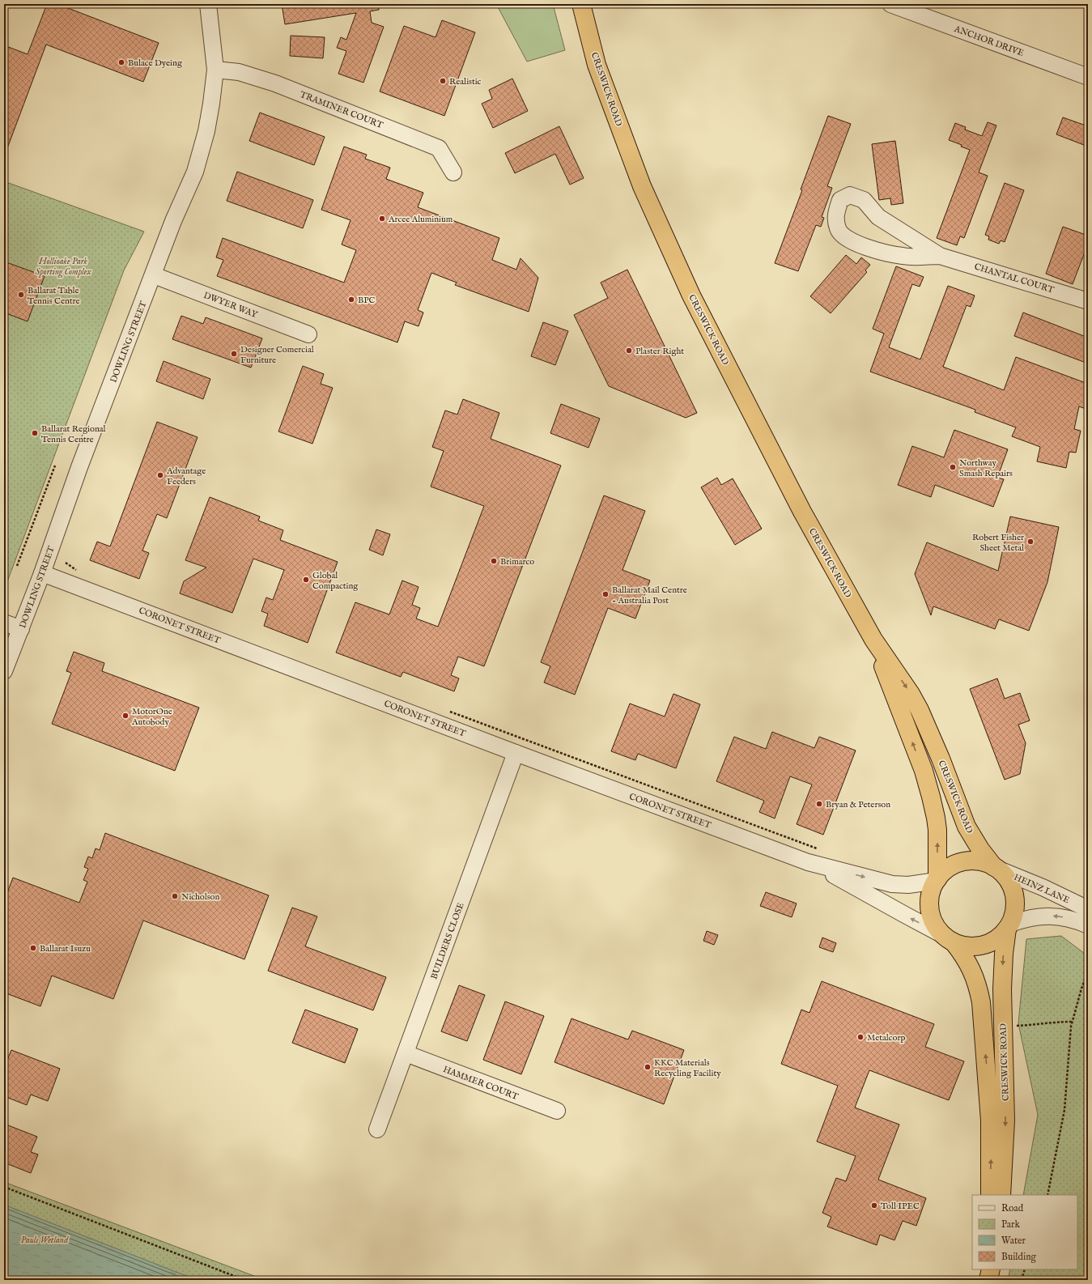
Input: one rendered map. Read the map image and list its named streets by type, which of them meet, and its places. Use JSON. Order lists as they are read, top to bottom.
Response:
{
  "streets": {
    "highway": ["CRESWICK ROAD"],
    "street": [
      "ANCHOR DRIVE",
      "TRAMINER COURT",
      "CHANTAL COURT",
      "DWYER WAY",
      "DOWLING STREET",
      "CORONET STREET",
      "HEINZ LANE",
      "BUILDERS CLOSE",
      "HAMMER COURT"
    ]
  },
  "crossings": [
    ["CRESWICK ROAD", "CORONET STREET"],
    ["CRESWICK ROAD", "HEINZ LANE"],
    ["TRAMINER COURT", "DOWLING STREET"],
    ["DWYER WAY", "DOWLING STREET"],
    ["DOWLING STREET", "CORONET STREET"],
    ["CORONET STREET", "HEINZ LANE"],
    ["CORONET STREET", "BUILDERS CLOSE"],
    ["BUILDERS CLOSE", "HAMMER COURT"]
  ],
  "parks": ["Hollioake Park Sporting Complex", "Pauls Wetland"],
  "places": [
    "Bulace Dyeing",
    "Realistic",
    "Arcee Aluminium",
    "Ballarat Table Tennis Centre",
    "BPC",
    "Plaster Right",
    "Designer Comercial Furniture",
    "Ballarat Regional Tennis Centre",
    "Northway Smash Repairs",
    "Advantage Feeders",
    "Robert Fisher Sheet Metal",
    "Brimarco",
    "Global Compacting",
    "Ballarat Mail Centre - Australia Post",
    "MotorOne Autobody",
    "Bryan & Peterson",
    "Nicholson",
    "Ballarat Isuzu",
    "Metalcorp",
    "KKC Materials Recycling Facility",
    "Toll IPEC"
  ],
  "legend": [
    "Road",
    "Park",
    "Water",
    "Building"
  ]
}
